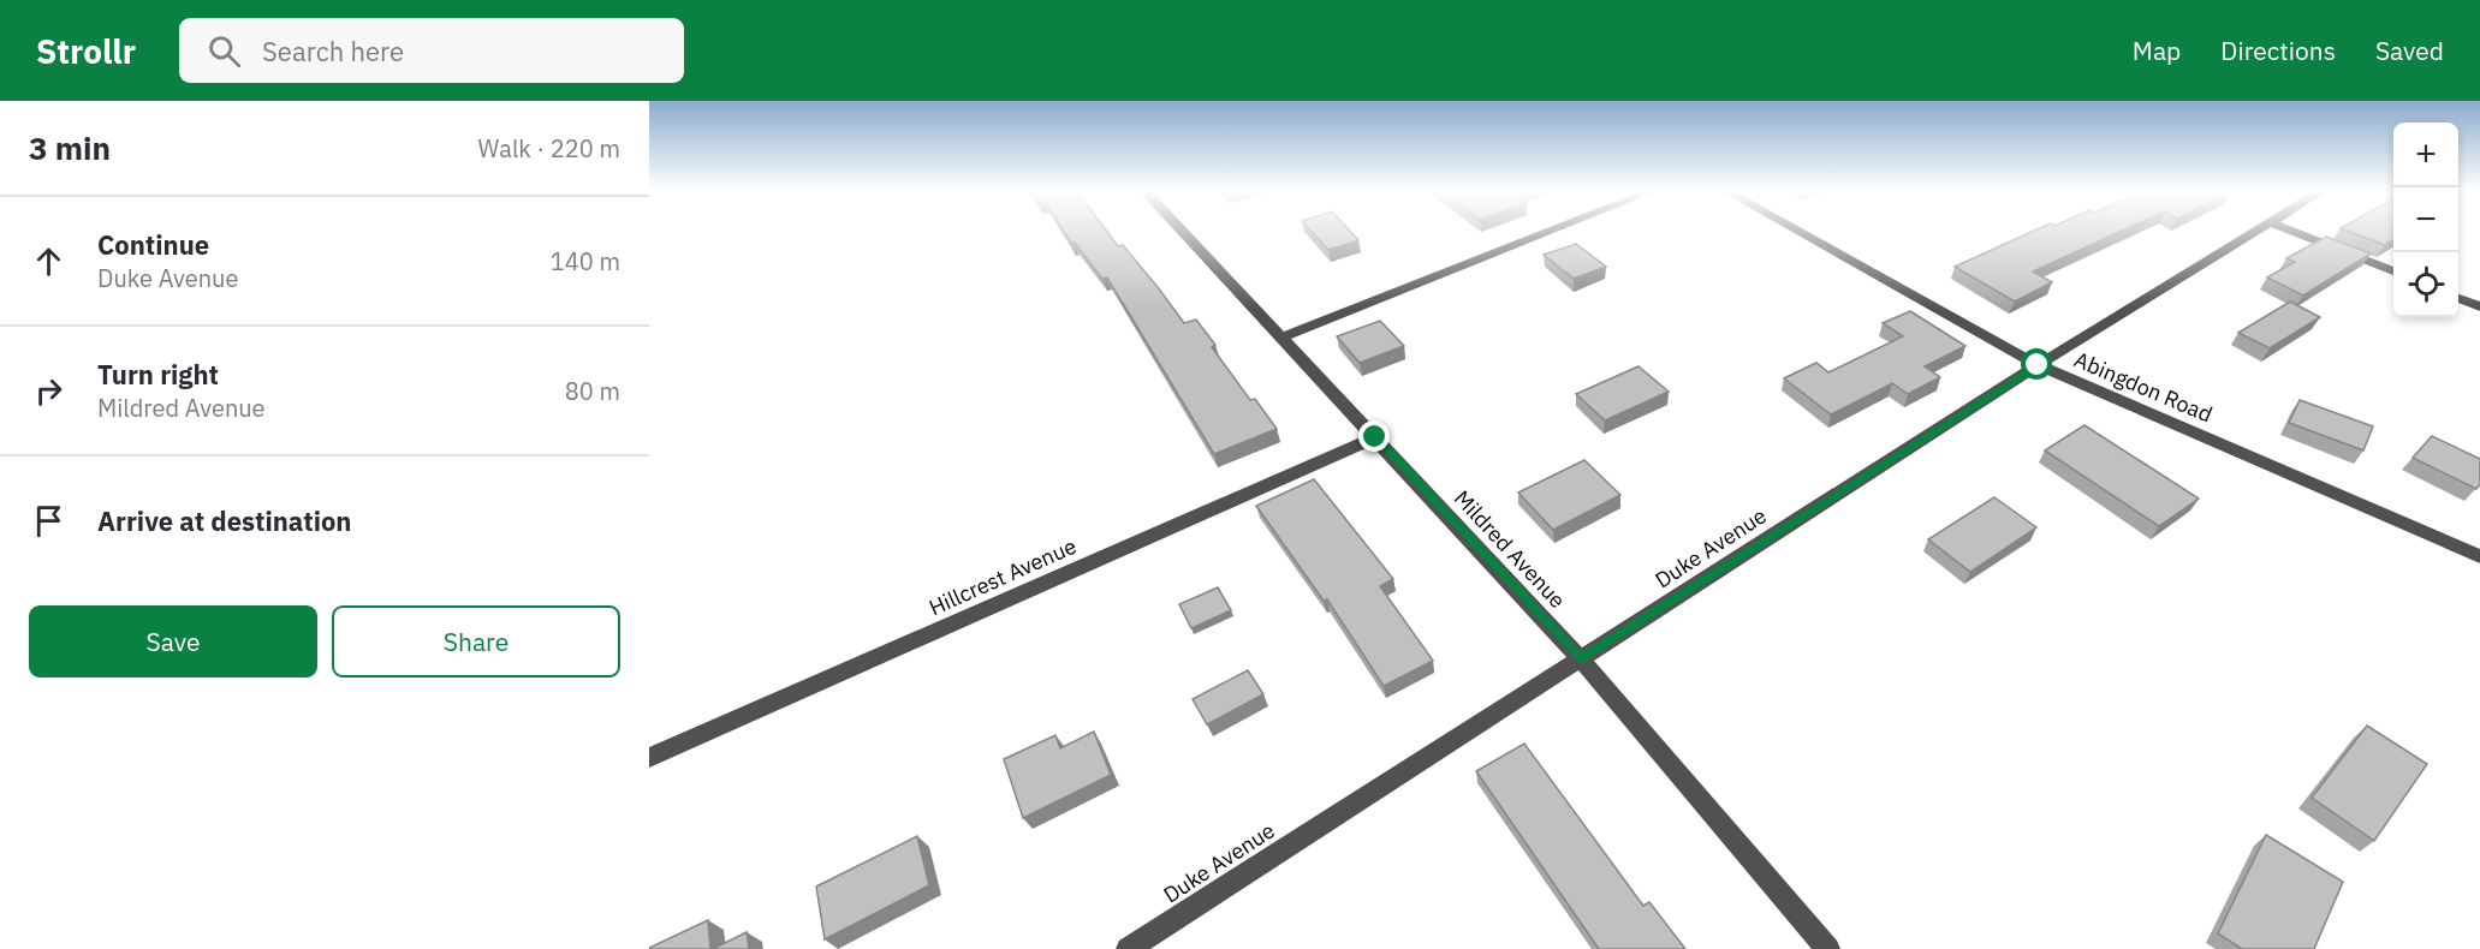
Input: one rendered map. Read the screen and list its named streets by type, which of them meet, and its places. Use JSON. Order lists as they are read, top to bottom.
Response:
{
  "streets": {
    "street": [
      "Abingdon Road",
      "Duke Avenue",
      "Mildred Avenue",
      "Hillcrest Avenue"
    ]
  },
  "crossings": [
    ["Abingdon Road", "Duke Avenue"],
    ["Duke Avenue", "Mildred Avenue"],
    ["Mildred Avenue", "Hillcrest Avenue"]
  ],
  "page": {
    "header": "Strollr",
    "search": "Search here",
    "nav": ["Map", "Directions", "Saved"],
    "heading": ["3 min", "Walk · 220 m"],
    "map_buttons": ["+", "−"],
    "list": [
      ["Continue", "Duke Avenue", "140 m"],
      ["Turn right", "Mildred Avenue", "80 m"],
      "Arrive at destination"
    ],
    "buttons": ["Save", "Share"]
  }
}
